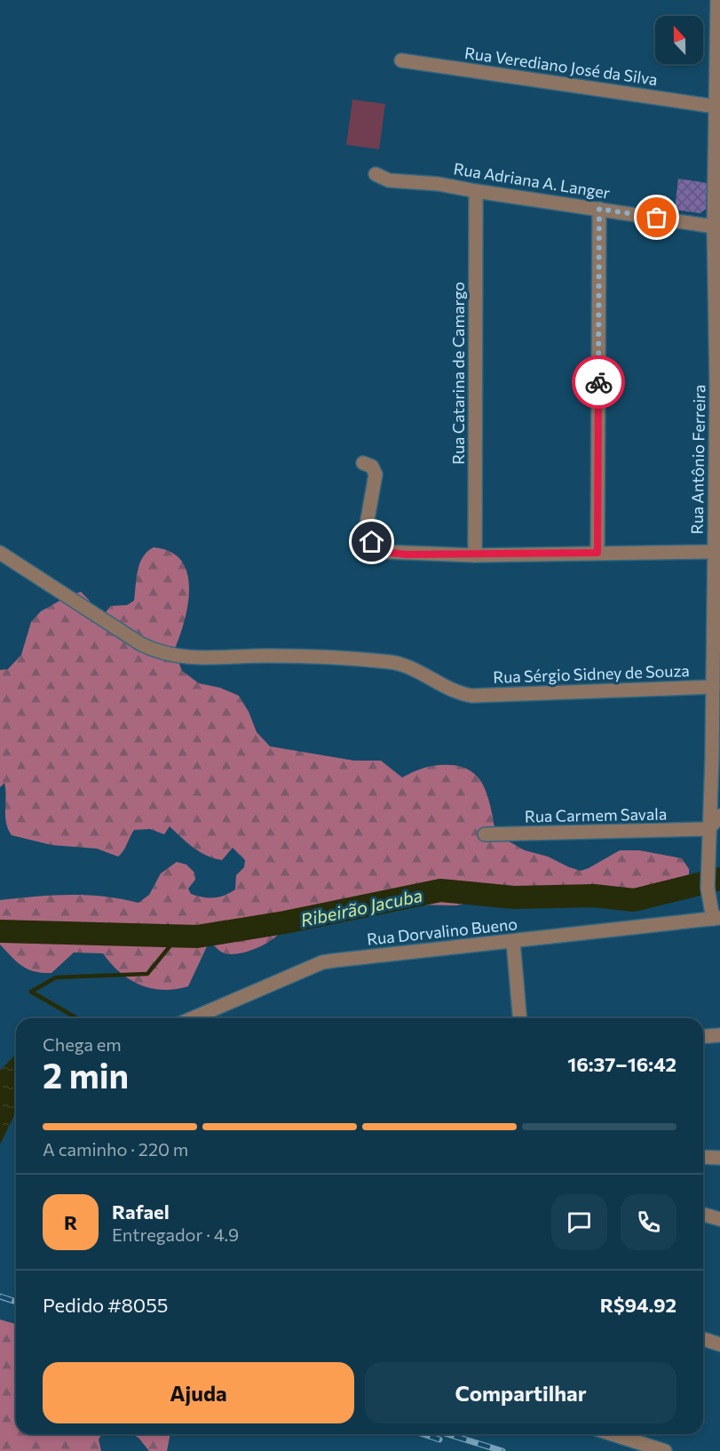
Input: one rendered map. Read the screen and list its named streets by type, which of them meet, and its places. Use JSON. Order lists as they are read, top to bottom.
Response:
{
  "streets": {
    "street": [
      "Rua Verediano José da Silva",
      "Rua Adriana A. Langer",
      "Rua Catarina de Camargo",
      "Rua Antônio Ferreira",
      "Rua Sérgio Sidney de Souza",
      "Rua Carmem Savala",
      "Rua Dorvalino Bueno"
    ]
  },
  "crossings": [
    ["Rua Verediano José da Silva", "Rua Antônio Ferreira"],
    ["Rua Adriana A. Langer", "Rua Catarina de Camargo"],
    ["Rua Adriana A. Langer", "Rua Antônio Ferreira"],
    ["Rua Antônio Ferreira", "Rua Sérgio Sidney de Souza"],
    ["Rua Antônio Ferreira", "Rua Carmem Savala"],
    ["Rua Antônio Ferreira", "Rua Dorvalino Bueno"]
  ],
  "water": ["Ribeirão Jacuba"],
  "north": "top",
  "page": {
    "heading": ["2 min", "Chega em", "16:37–16:42"],
    "panel": [
      "Rafael",
      "Entregador · 4.9",
      "Pedido #8055",
      "R$94.92"
    ],
    "bar": "A caminho · 220 m",
    "round": "R",
    "buttons": ["Ajuda", "Compartilhar"]
  }
}
